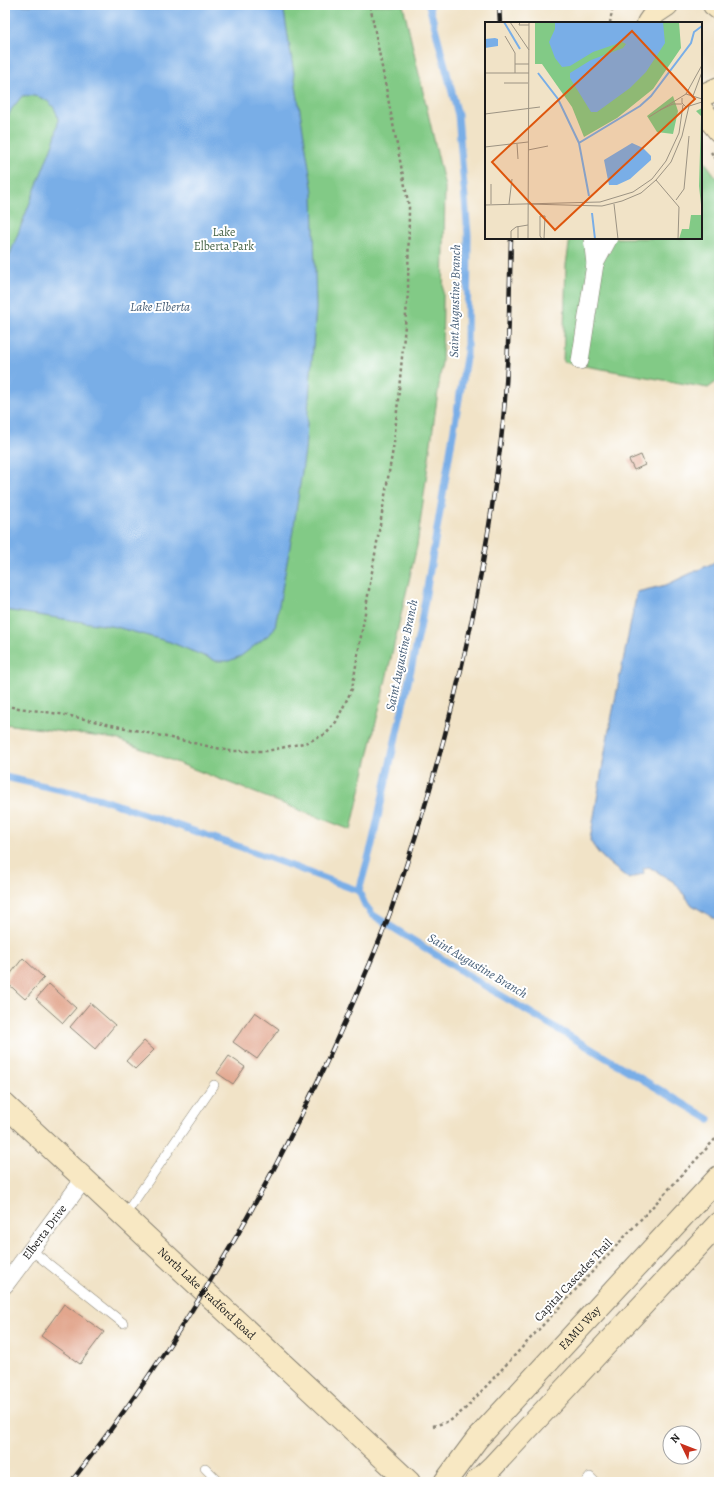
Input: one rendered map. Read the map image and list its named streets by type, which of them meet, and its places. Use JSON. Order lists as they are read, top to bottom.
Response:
{
  "streets": {
    "street": ["Elberta Drive", "North Lake Bradford Road", "FAMU Way"],
    "path": ["Capital Cascades Trail"]
  },
  "crossings": [
    ["Elberta Drive", "North Lake Bradford Road"]
  ],
  "water": ["Saint Augustine Branch", "Lake Elberta"],
  "parks": ["Lake Elberta Park"],
  "north": "top left"
}
